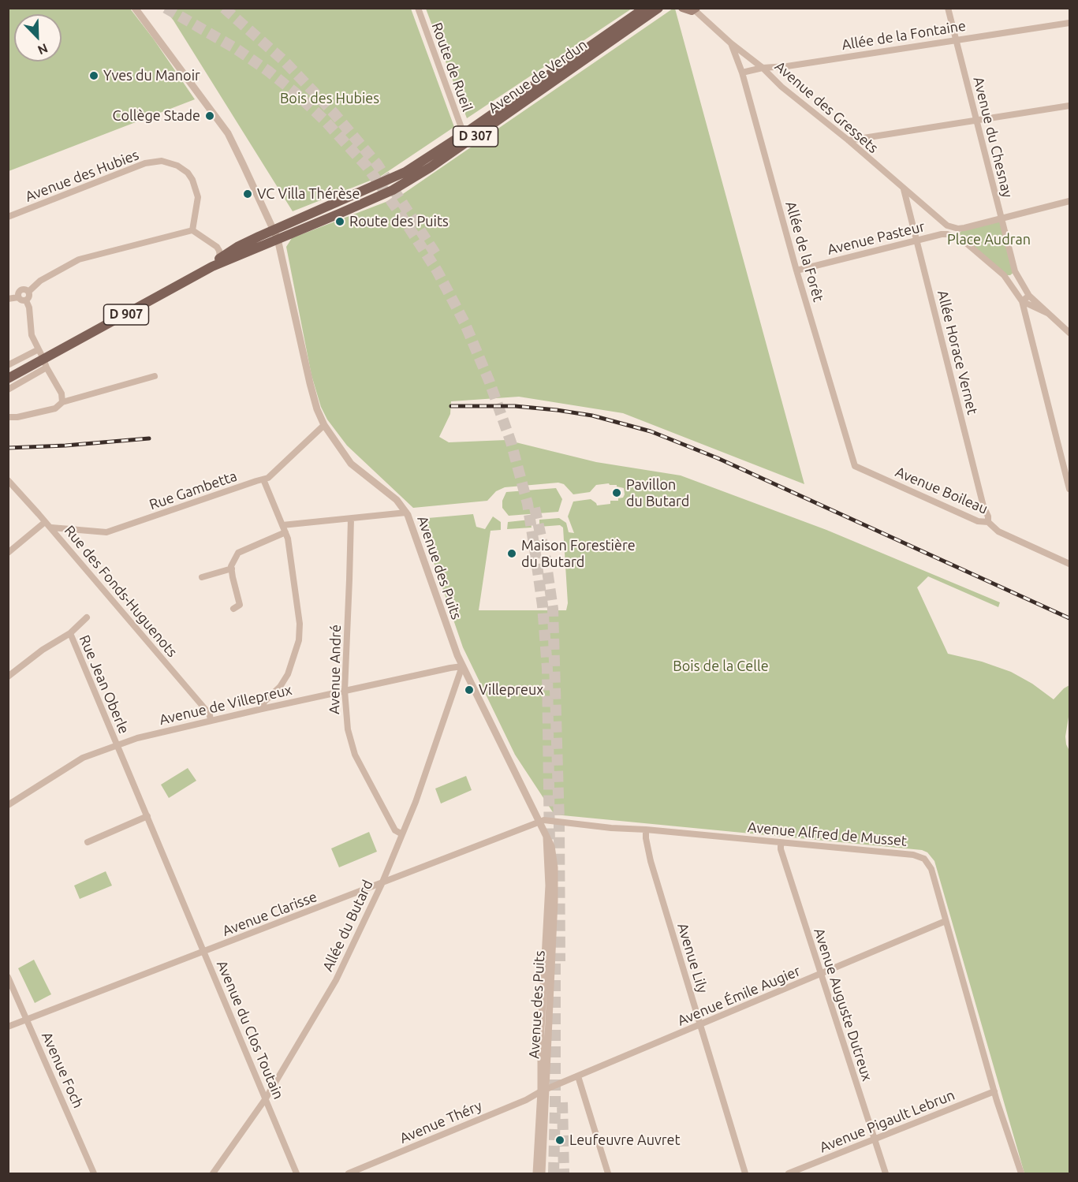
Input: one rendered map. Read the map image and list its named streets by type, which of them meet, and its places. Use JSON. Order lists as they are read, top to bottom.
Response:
{
  "streets": {
    "main road": ["Avenue de Verdun", "D 307", "D 907"],
    "street": [
      "Allée de la Fontaine",
      "Route de Rueil",
      "Avenue des Gressets",
      "Avenue du Chesnay",
      "Avenue des Hubies",
      "Avenue Pasteur",
      "Allée de la Forêt",
      "Allée Horace Vernet",
      "Rue Gambetta",
      "Avenue Boileau",
      "Avenue des Puits",
      "Rue des Fonds-Huguenots",
      "Avenue André",
      "Rue Jean Oberle",
      "Avenue de Villepreux",
      "Avenue Alfred de Musset",
      "Avenue Clarisse",
      "Allée du Butard",
      "Avenue Lily",
      "Avenue Émile Augier",
      "Avenue Auguste Dutreux",
      "Avenue du Clos Toutain",
      "Avenue Foch",
      "Avenue Pigault Lebrun",
      "Avenue Théry"
    ]
  },
  "crossings": [
    ["Allée de la Fontaine", "Avenue des Gressets"],
    ["Allée de la Fontaine", "Avenue du Chesnay"],
    ["Allée de la Fontaine", "Allée de la Forêt"],
    ["Route de Rueil", "Avenue de Verdun"],
    ["Avenue de Verdun", "D 907"],
    ["Avenue de Verdun", "Avenue des Puits"],
    ["Avenue des Gressets", "Avenue Pasteur"],
    ["Avenue des Gressets", "Allée de la Forêt"],
    ["Avenue des Gressets", "Allée Horace Vernet"],
    ["Avenue du Chesnay", "Avenue Pasteur"],
    ["Avenue Pasteur", "Allée de la Forêt"],
    ["Avenue Pasteur", "Allée Horace Vernet"],
    ["Allée de la Forêt", "Avenue Boileau"],
    ["D 907", "Avenue des Puits"],
    ["Allée Horace Vernet", "Avenue Boileau"],
    ["Rue Gambetta", "Avenue des Puits"],
    ["Rue Gambetta", "Rue des Fonds-Huguenots"],
    ["Avenue des Puits", "Avenue de Villepreux"],
    ["Avenue des Puits", "Avenue Alfred de Musset"],
    ["Avenue des Puits", "Avenue Clarisse"],
    ["Avenue des Puits", "Allée du Butard"],
    ["Avenue des Puits", "Avenue Émile Augier"],
    ["Avenue des Puits", "Avenue Théry"],
    ["Rue des Fonds-Huguenots", "Avenue de Villepreux"],
    ["Avenue André", "Avenue de Villepreux"],
    ["Avenue André", "Allée du Butard"],
    ["Rue Jean Oberle", "Avenue de Villepreux"],
    ["Rue Jean Oberle", "Avenue du Clos Toutain"],
    ["Avenue de Villepreux", "Allée du Butard"],
    ["Avenue de Villepreux", "Avenue du Clos Toutain"],
    ["Avenue Alfred de Musset", "Avenue Clarisse"],
    ["Avenue Alfred de Musset", "Avenue Lily"],
    ["Avenue Alfred de Musset", "Avenue Émile Augier"],
    ["Avenue Alfred de Musset", "Avenue Auguste Dutreux"],
    ["Avenue Alfred de Musset", "Avenue Pigault Lebrun"],
    ["Avenue Clarisse", "Allée du Butard"],
    ["Avenue Clarisse", "Avenue du Clos Toutain"],
    ["Avenue Clarisse", "Avenue Foch"],
    ["Allée du Butard", "Avenue du Clos Toutain"],
    ["Avenue Lily", "Avenue Émile Augier"],
    ["Avenue Émile Augier", "Avenue Auguste Dutreux"],
    ["Avenue Émile Augier", "Avenue Théry"],
    ["Avenue Auguste Dutreux", "Avenue Pigault Lebrun"]
  ],
  "parks": ["Bois des Hubies", "Place Audran", "Bois de la Celle"],
  "places": [
    "Yves du Manoir",
    "Collège Stade",
    "VC Villa Thérèse",
    "Route des Puits",
    "Pavillon du Butard",
    "Maison Forestière du Butard",
    "Villepreux",
    "Leufeuvre Auvret"
  ],
  "north": "bottom right"
}
